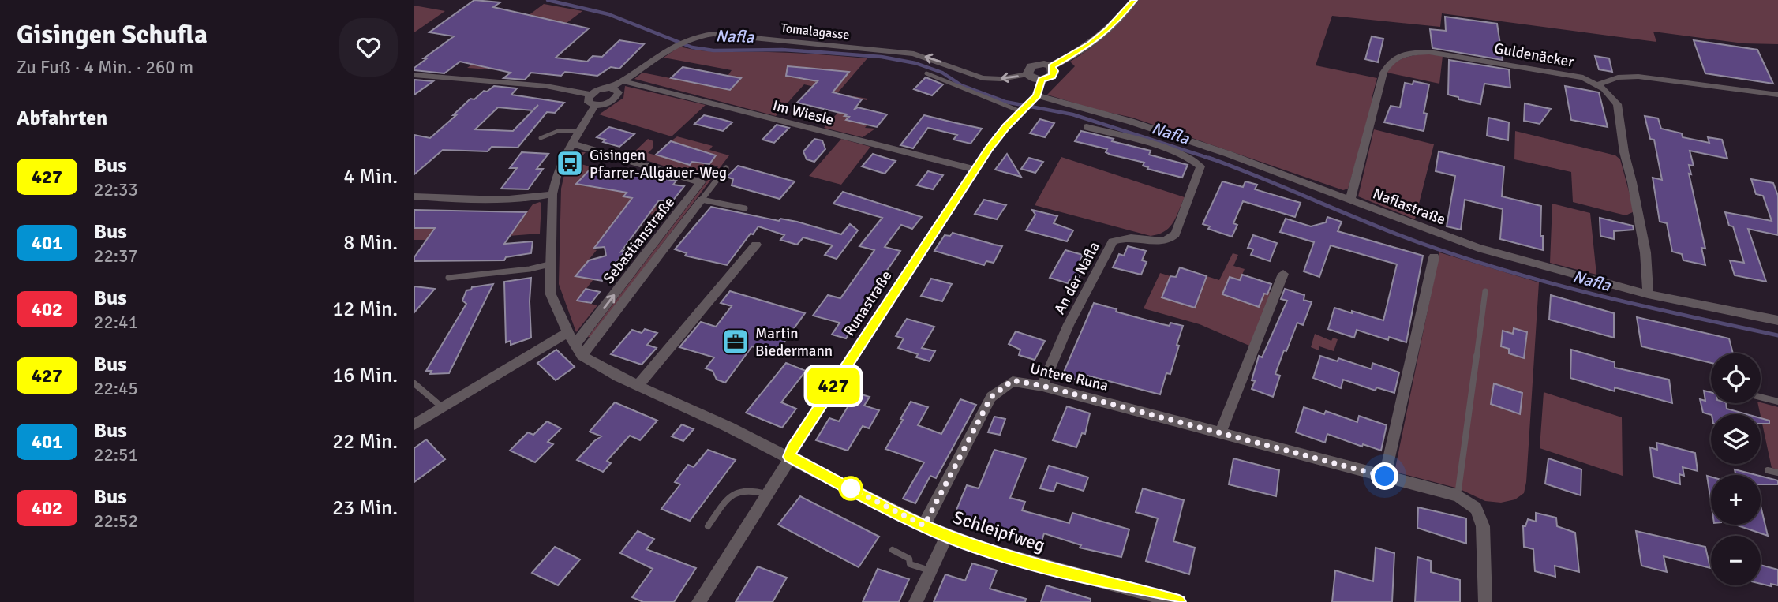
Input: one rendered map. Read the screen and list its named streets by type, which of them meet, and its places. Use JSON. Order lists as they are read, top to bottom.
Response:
{
  "streets": {
    "street": [
      "Tomalagasse",
      "Guldenäcker",
      "Im Wiesle",
      "Naflastraße",
      "Sebastianstraße",
      "An der Nafla",
      "Runastraße",
      "Untere Runa",
      "Schleipfweg"
    ]
  },
  "crossings": [
    ["Tomalagasse", "Im Wiesle"],
    ["Tomalagasse", "Runastraße"],
    ["Guldenäcker", "Naflastraße"],
    ["Im Wiesle", "Runastraße"],
    ["Naflastraße", "Runastraße"],
    ["An der Nafla", "Untere Runa"],
    ["Runastraße", "Schleipfweg"],
    ["Untere Runa", "Schleipfweg"]
  ],
  "one_way": ["Tomalagasse"],
  "water": ["Nafla"],
  "places": {
    "bus stop": ["Gisingen Pfarrer-Allgäuer-Weg"],
    "office": ["Martin Biedermann"]
  },
  "lines": ["bus line 427"],
  "page": {
    "heading": [
      ["Gisingen Schufla", "Zu Fuß · 4 Min. · 260 m"],
      "Abfahrten"
    ],
    "on_map": "427",
    "list": [
      {
        "mark": "427",
        "name": "Bus",
        "note": "22:33",
        "value": "4 Min."
      },
      {
        "mark": "401",
        "name": "Bus",
        "note": "22:37",
        "value": "8 Min."
      },
      {
        "mark": "402",
        "name": "Bus",
        "note": "22:41",
        "value": "12 Min."
      },
      {
        "mark": "427",
        "name": "Bus",
        "note": "22:45",
        "value": "16 Min."
      },
      {
        "mark": "401",
        "name": "Bus",
        "note": "22:51",
        "value": "22 Min."
      },
      {
        "mark": "402",
        "name": "Bus",
        "note": "22:52",
        "value": "23 Min."
      }
    ],
    "map_buttons": ["+", "−"]
  }
}
